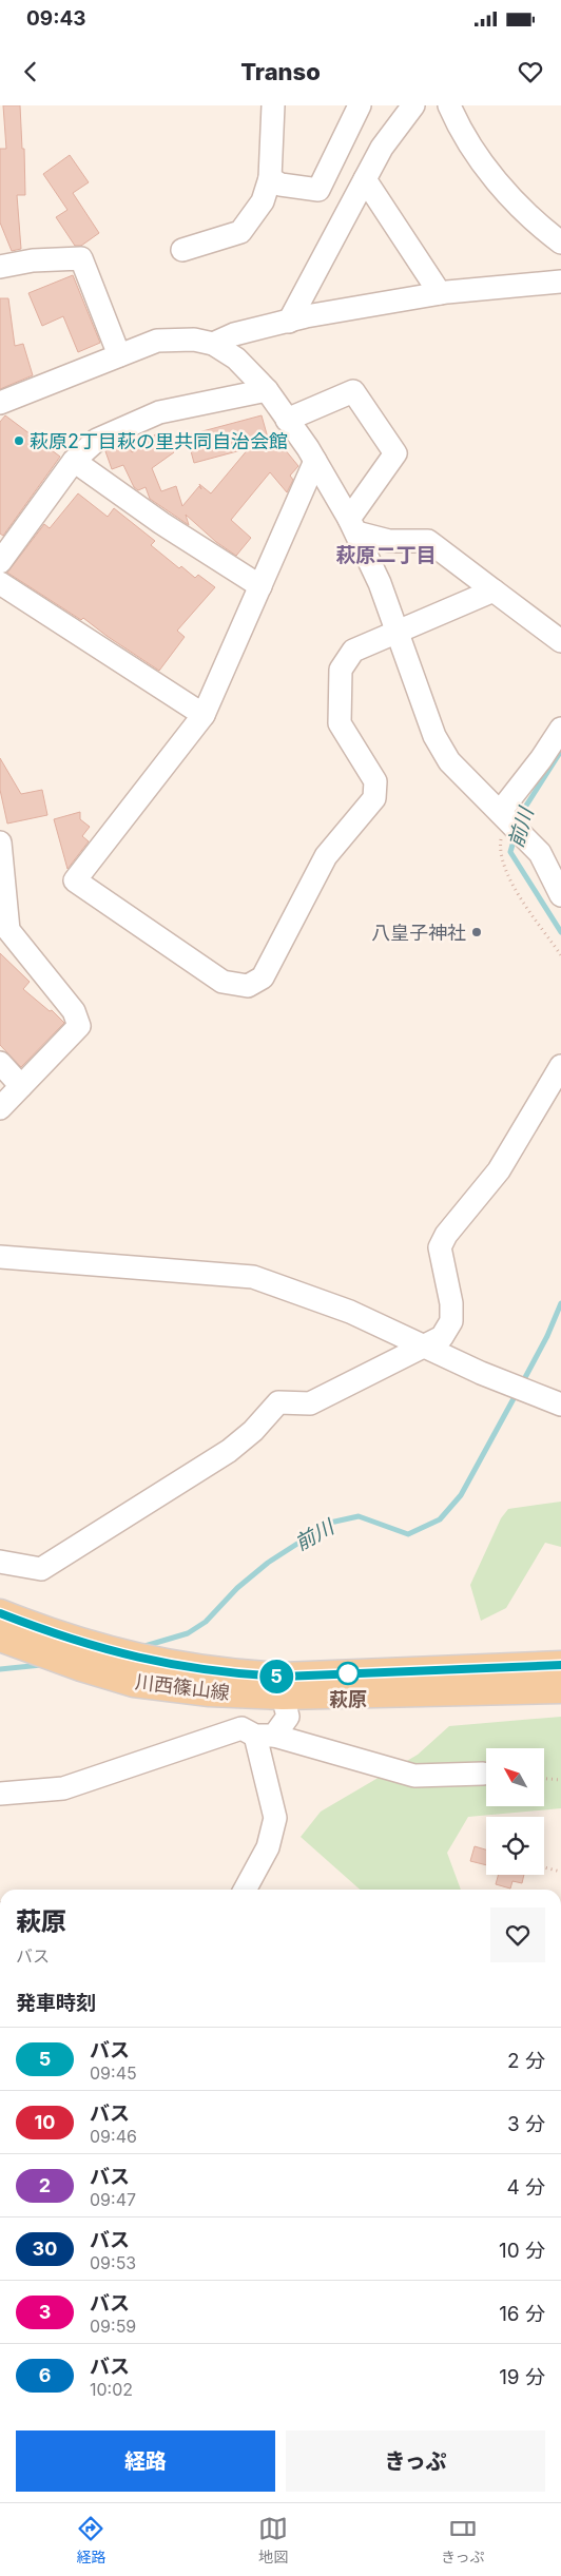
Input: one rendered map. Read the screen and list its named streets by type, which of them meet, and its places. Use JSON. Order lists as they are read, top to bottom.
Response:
{
  "streets": {
    "main road": ["川西篠山線"]
  },
  "districts": ["萩原二丁目"],
  "water": ["前川"],
  "places": ["萩原2丁目萩の里共同自治会館", "八皇子神社", "萩原"],
  "lines": ["bus line 5"],
  "north": "top left",
  "page": {
    "status": "09:43",
    "header": "Transo",
    "on_map": "5",
    "heading": [
      ["萩原", "バス"],
      "発車時刻"
    ],
    "list": [
      {
        "mark": "5",
        "name": "バス",
        "note": "09:45",
        "value": "2 分"
      },
      {
        "mark": "10",
        "name": "バス",
        "note": "09:46",
        "value": "3 分"
      },
      {
        "mark": "2",
        "name": "バス",
        "note": "09:47",
        "value": "4 分"
      },
      {
        "mark": "30",
        "name": "バス",
        "note": "09:53",
        "value": "10 分"
      },
      {
        "mark": "3",
        "name": "バス",
        "note": "09:59",
        "value": "16 分"
      },
      {
        "mark": "6",
        "name": "バス",
        "note": "10:02",
        "value": "19 分"
      }
    ],
    "buttons": ["経路", "きっぷ"],
    "tabs": ["経路", "地図", "きっぷ"]
  }
}
